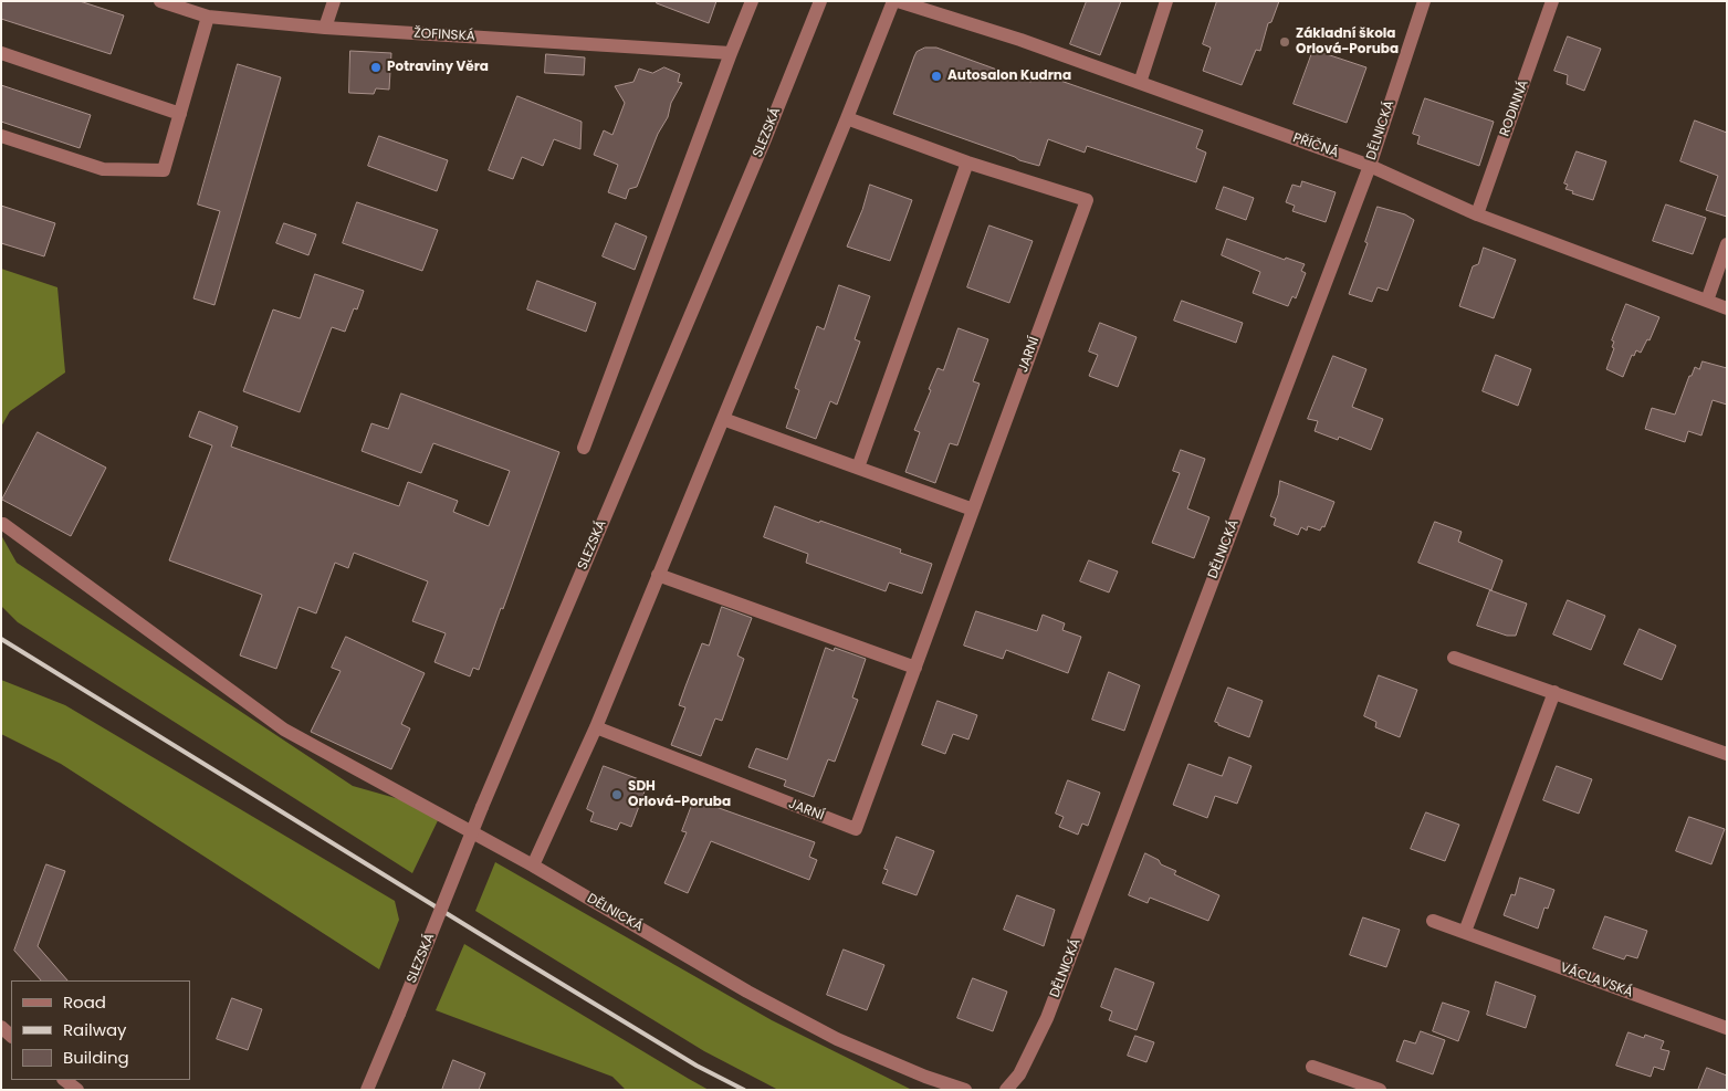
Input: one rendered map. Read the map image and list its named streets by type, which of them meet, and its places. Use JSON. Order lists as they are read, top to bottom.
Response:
{
  "streets": {
    "street": [
      "ŽOFINSKÁ",
      "RODINNÁ",
      "DĚLNICKÁ",
      "SLEZSKÁ",
      "PŘÍČNÁ",
      "JARNÍ",
      "VÁCLAVSKÁ"
    ]
  },
  "crossings": [
    ["RODINNÁ", "PŘÍČNÁ"],
    ["DĚLNICKÁ", "PŘÍČNÁ"]
  ],
  "places": [
    "Základní škola Orlová-Poruba",
    "Potraviny Věra",
    "Autosalon Kudrna",
    "SDH Orlová-Poruba"
  ],
  "legend": ["Road", "Railway", "Building"]
}
